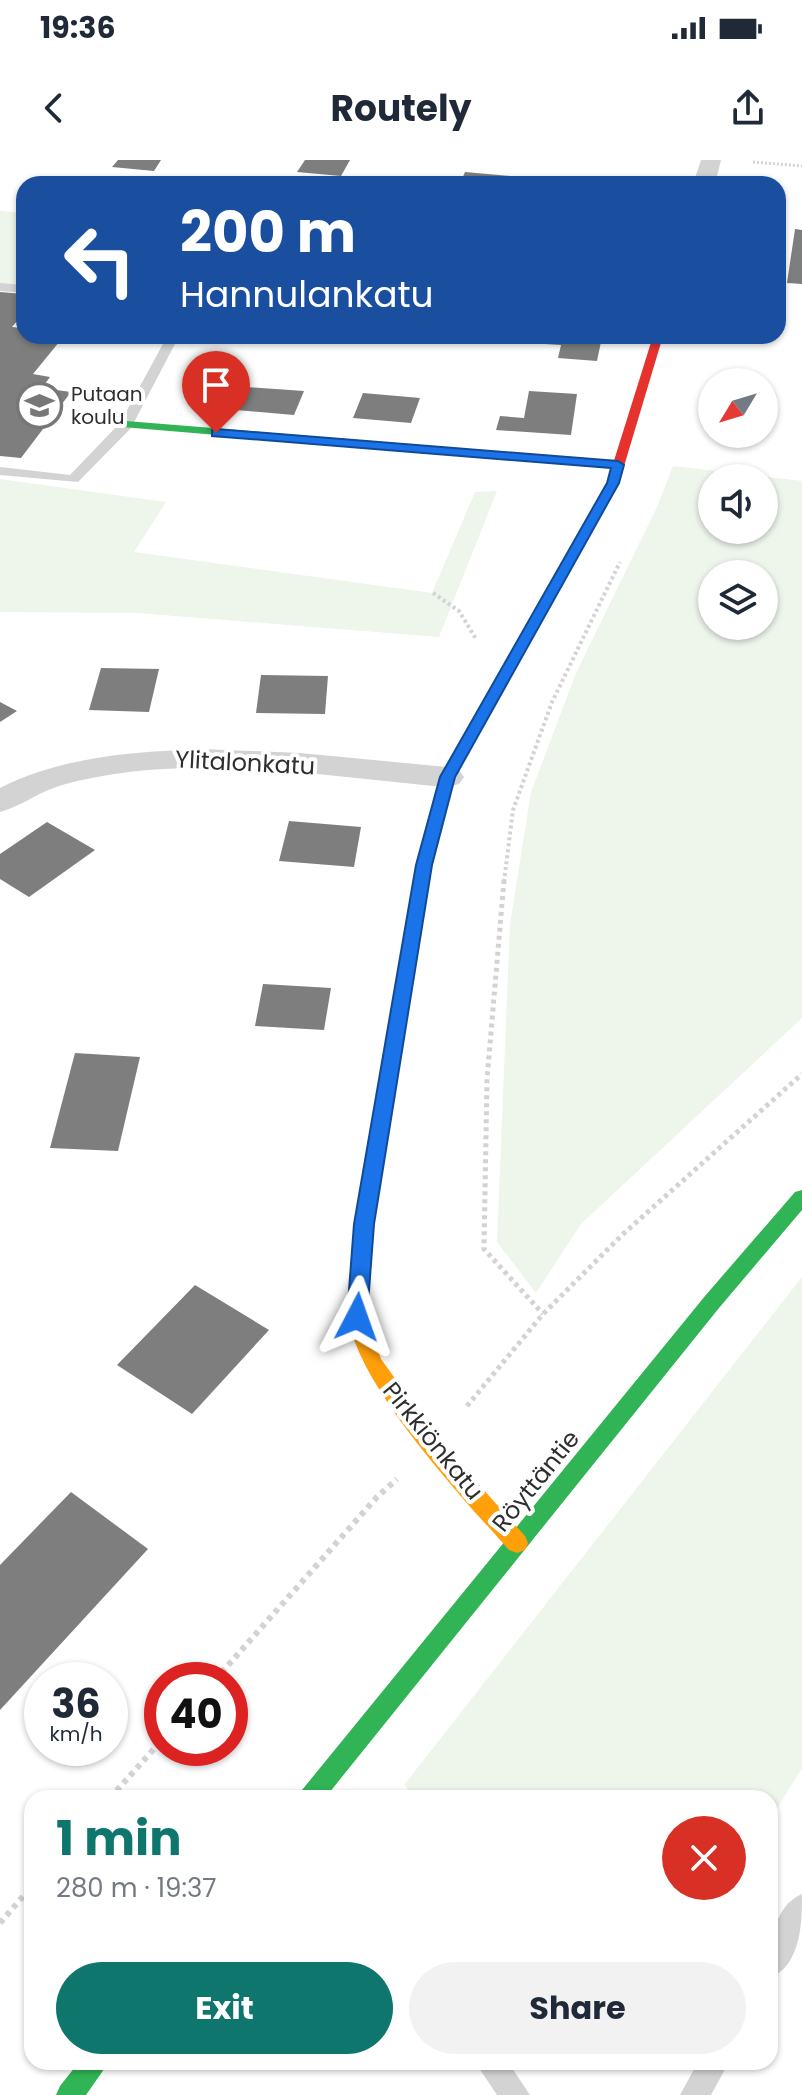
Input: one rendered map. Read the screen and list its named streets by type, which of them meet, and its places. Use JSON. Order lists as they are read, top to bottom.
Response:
{
  "streets": {
    "street": ["Ylitalonkatu", "Pirkkiönkatu", "Röyttäntie"]
  },
  "crossings": [
    ["Ylitalonkatu", "Pirkkiönkatu"],
    ["Pirkkiönkatu", "Röyttäntie"]
  ],
  "places": {
    "school or university": ["Putaan koulu"]
  },
  "north": "bottom left",
  "page": {
    "status": "19:36",
    "header": "Routely",
    "turn": ["200 m", "Hannulankatu"],
    "speed": "36 km/h",
    "limit": "40",
    "heading": ["1 min", "280 m · 19:37"],
    "buttons": ["Exit", "Share"]
  }
}
